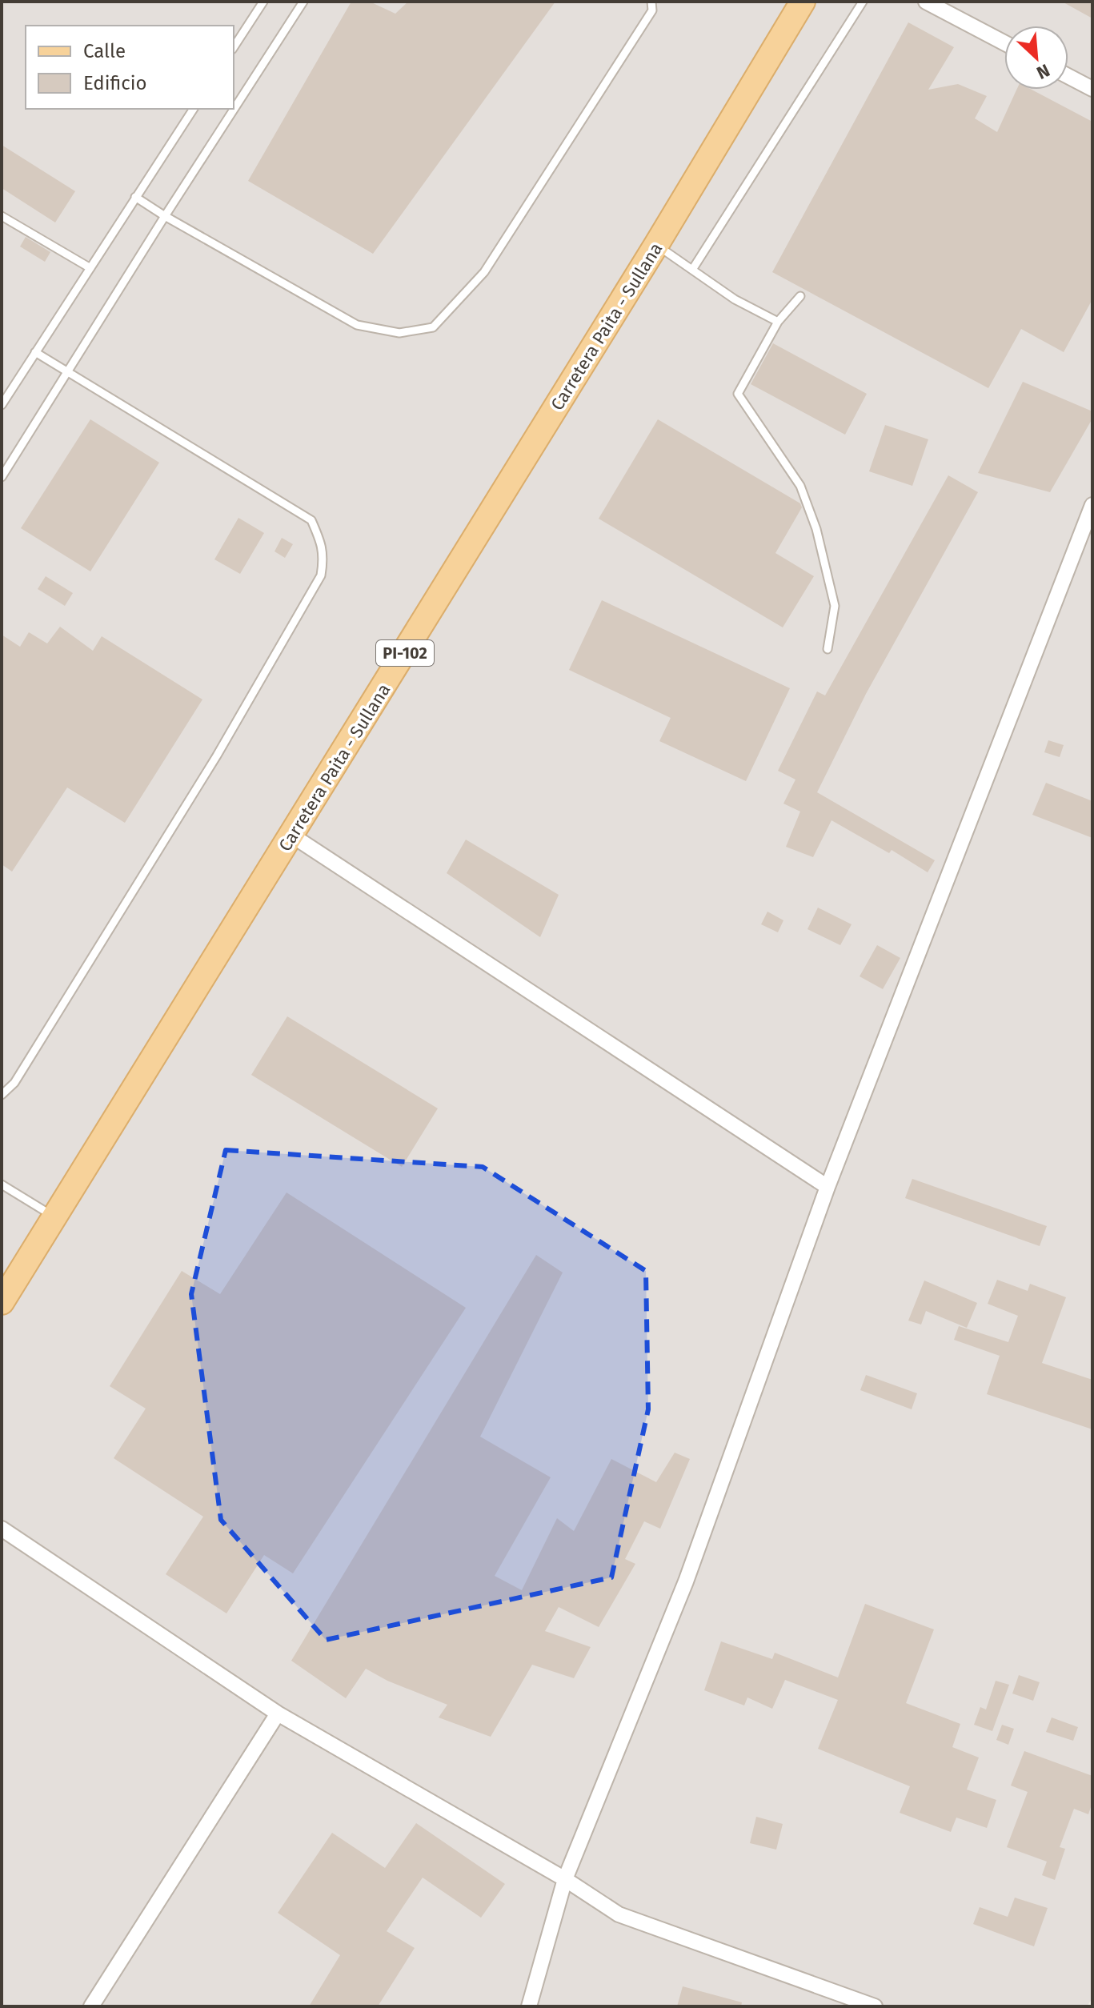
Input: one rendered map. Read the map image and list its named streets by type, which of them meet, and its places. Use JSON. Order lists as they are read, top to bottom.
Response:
{
  "streets": {
    "main road": ["Carretera Paita - Sullana", "PI-102"]
  },
  "legend": ["Calle", "Edificio"],
  "north": "bottom right"
}
